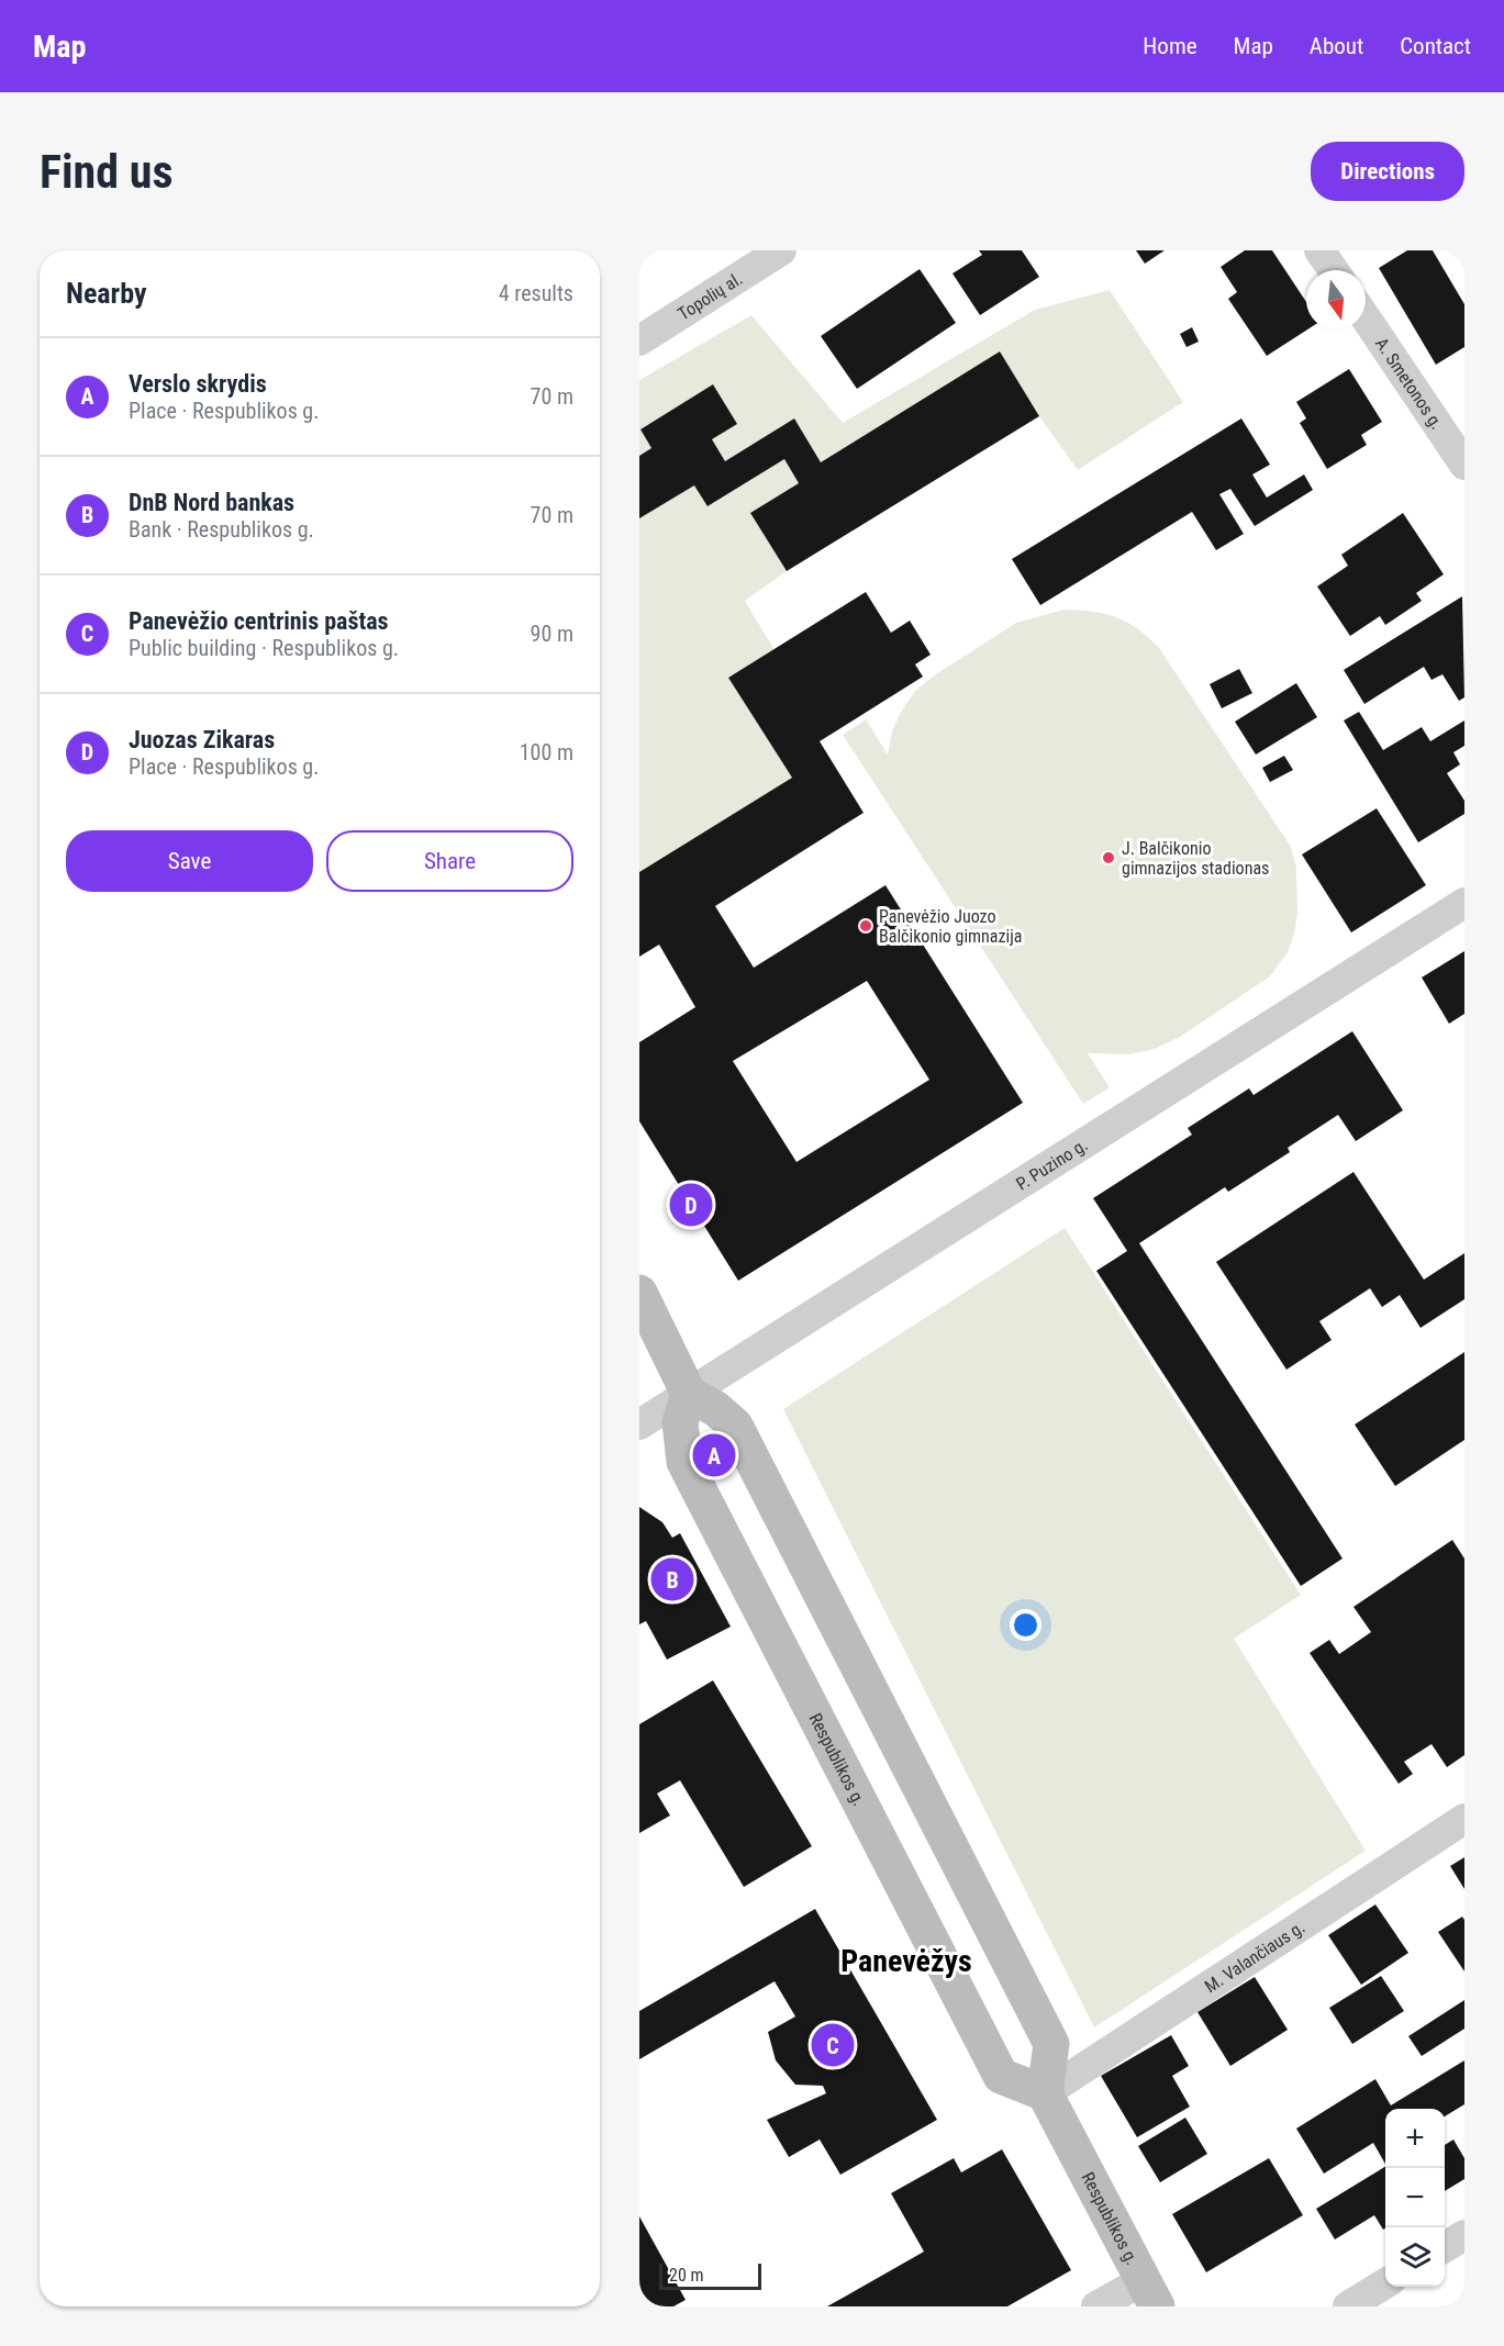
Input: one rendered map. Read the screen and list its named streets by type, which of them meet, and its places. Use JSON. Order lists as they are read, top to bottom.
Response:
{
  "streets": {
    "main road": ["Respublikos g."],
    "street": [
      "Topolių al.",
      "A. Smetonos g.",
      "P. Puzino g.",
      "M. Valančiaus g."
    ]
  },
  "crossings": [
    ["P. Puzino g.", "Respublikos g."],
    ["Respublikos g.", "M. Valančiaus g."]
  ],
  "districts": ["Panevėžys"],
  "places": ["J. Balčikonio gimnazijos stadionas", "Panevėžio Juozo Balčikonio gimnazija"],
  "scale_bar": "20 m",
  "north": "bottom",
  "page": {
    "header": "Map",
    "nav": [
      "Home",
      "Map",
      "About",
      "Contact"
    ],
    "buttons": [
      "Directions",
      ["Save", "Share"]
    ],
    "title": "Find us",
    "heading": ["Nearby", "4 results"],
    "list": [
      {
        "mark": "A",
        "name": "Verslo skrydis",
        "note": "Place · Respublikos g.",
        "value": "70 m"
      },
      {
        "mark": "B",
        "name": "DnB Nord bankas",
        "note": "Bank · Respublikos g.",
        "value": "70 m"
      },
      {
        "mark": "C",
        "name": "Panevėžio centrinis paštas",
        "note": "Public building · Respublikos g.",
        "value": "90 m"
      },
      {
        "mark": "D",
        "name": "Juozas Zikaras",
        "note": "Place · Respublikos g.",
        "value": "100 m"
      }
    ],
    "pins": [
      "D",
      "A",
      "B",
      "C"
    ],
    "map_buttons": ["+", "−"],
    "scale": "20 m"
  }
}
